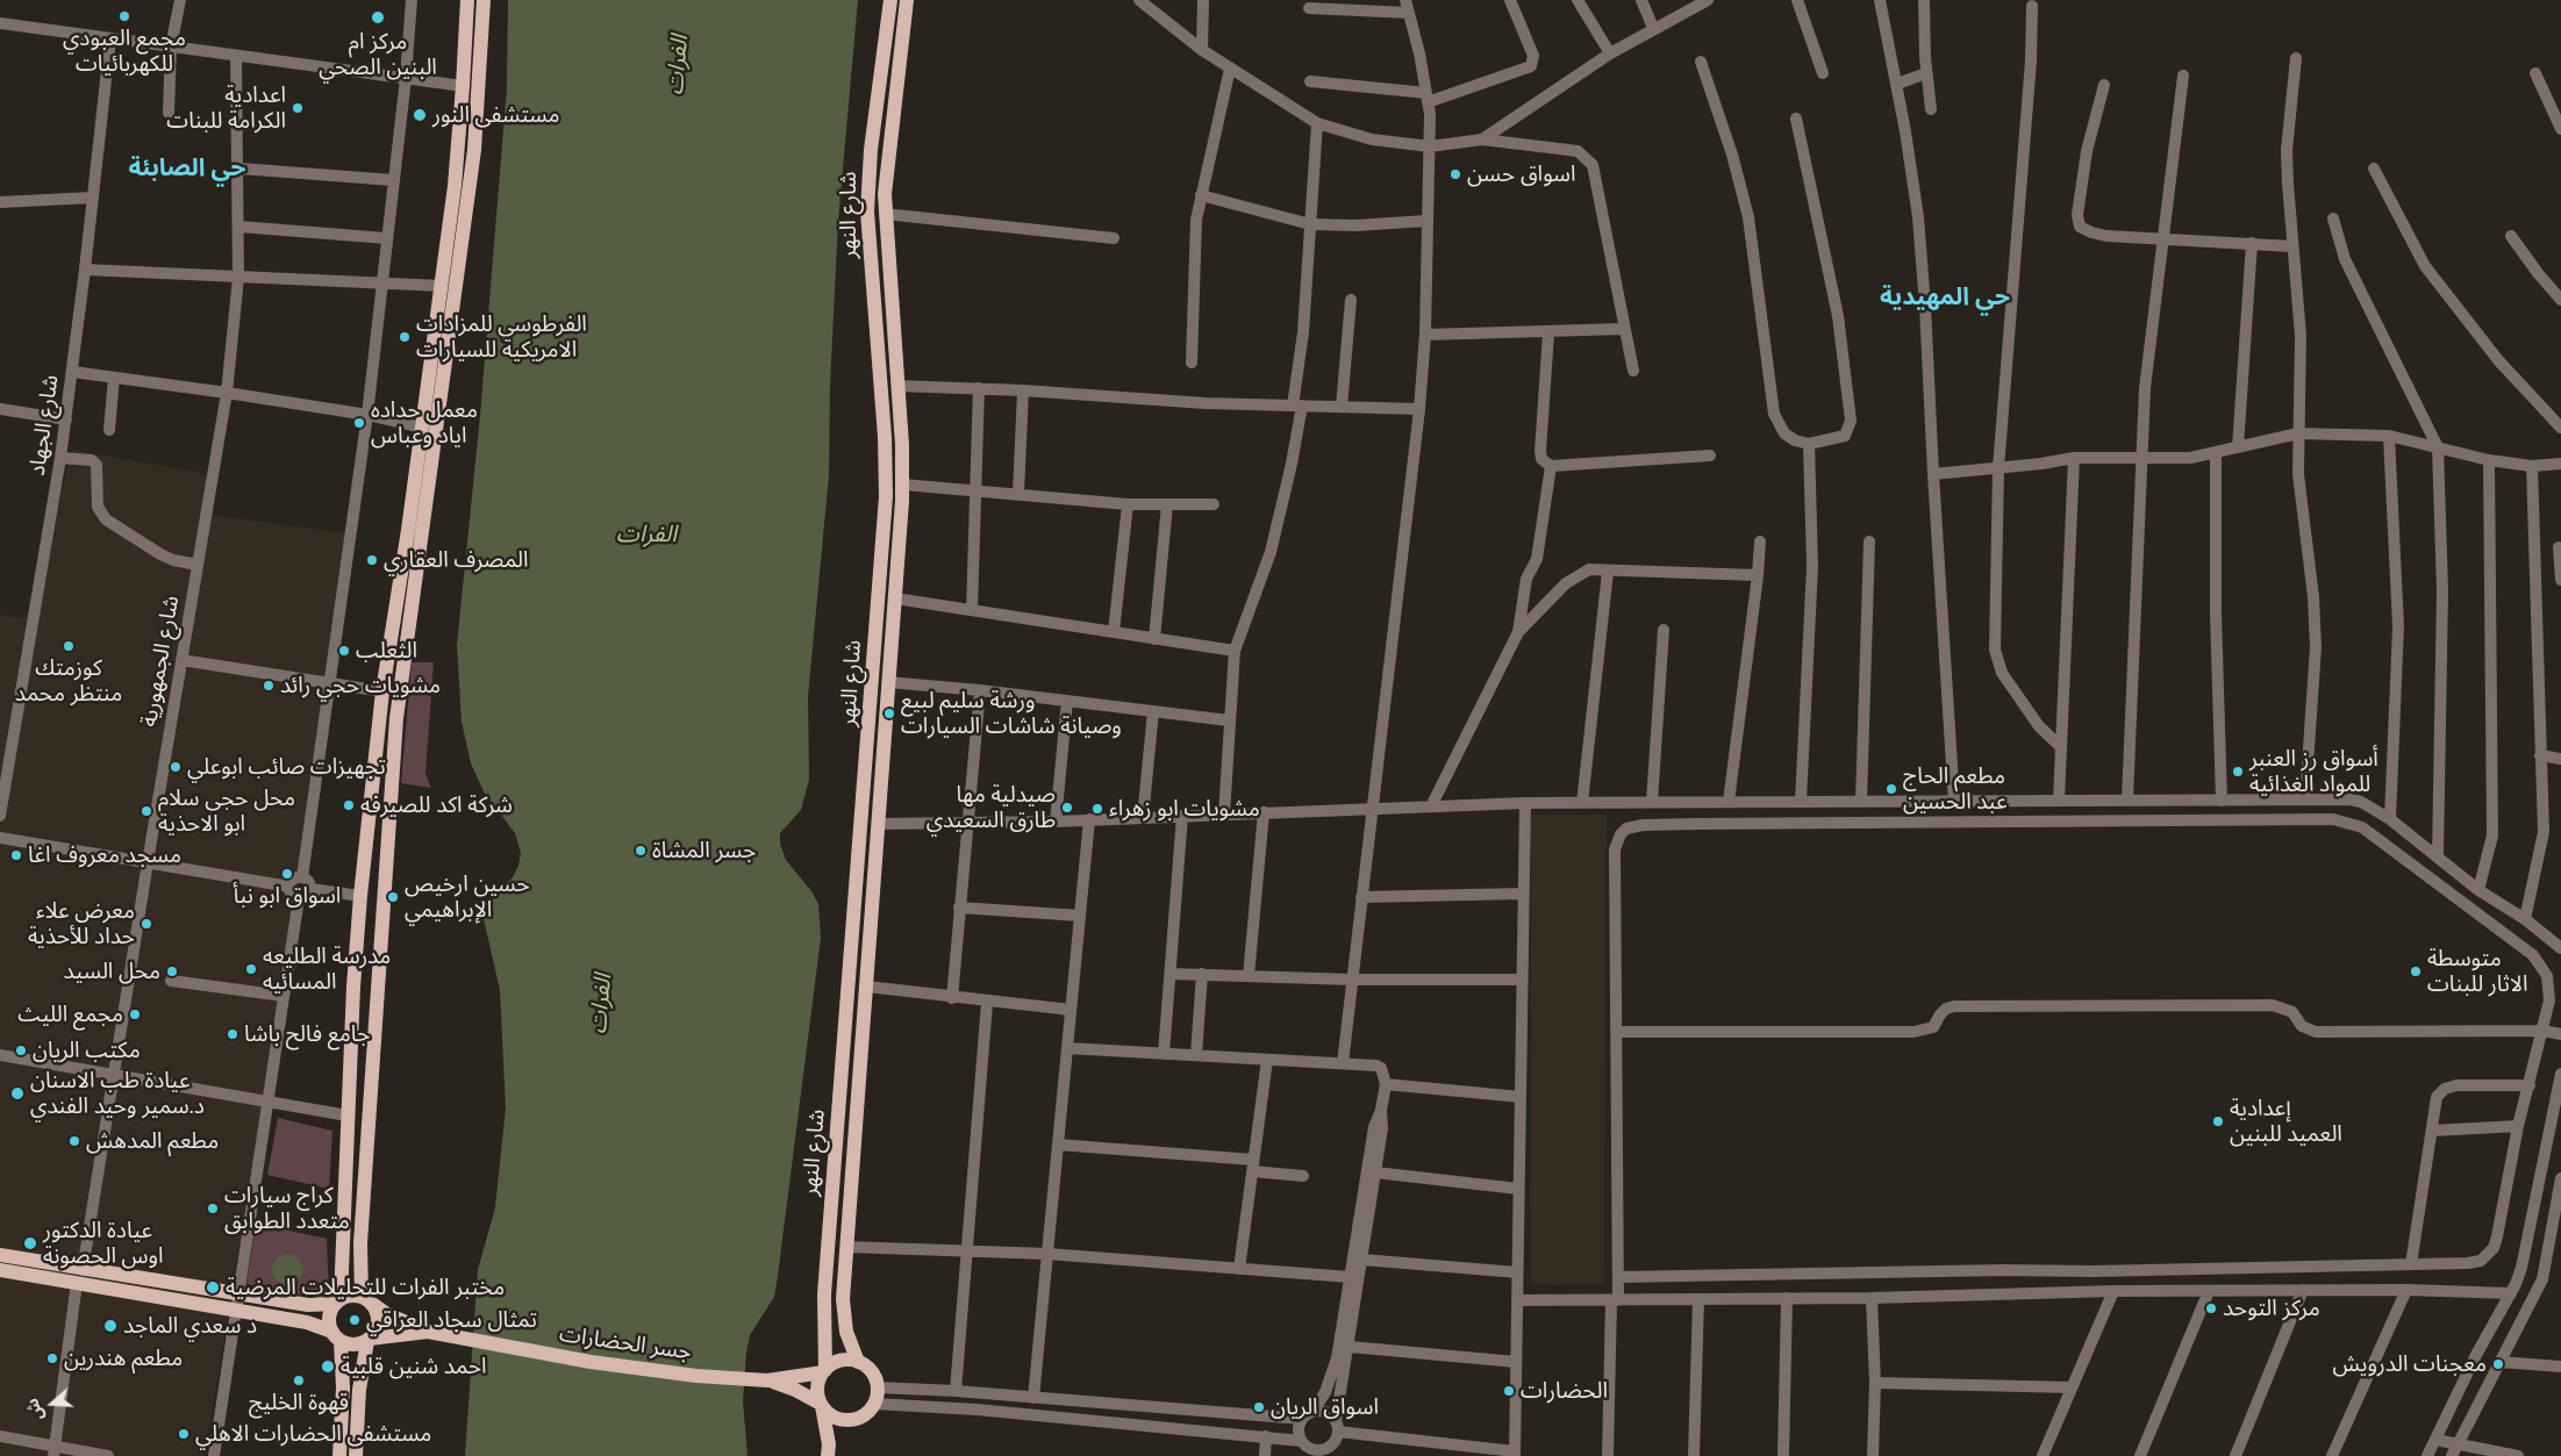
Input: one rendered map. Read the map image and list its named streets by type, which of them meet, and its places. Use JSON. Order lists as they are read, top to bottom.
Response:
{
  "streets": {
    "main road": ["شارع النهر", "جسر الحضارات"],
    "street": ["شارع الجهاد", "شارع الجمهورية"]
  },
  "districts": ["حي الصابئة", "حي المهيدية"],
  "water": ["الفرات"],
  "places": [
    "مجمع العبودي للكهربائيات",
    "مركز ام البنين الصحي",
    "اعدادية الكرامة للبنات",
    "مستشفى النور",
    "اسواق حسن",
    "الفرطوسي للمزادات الامريكية للسيارات",
    "معمل حداده اياد وعباس",
    "المصرف العقاري",
    "كوزمتك منتظر محمد",
    "الثعلب",
    "مشويات حجي رائد",
    "ورشة سليم لبيع وصيانة شاشات السيارات",
    "تجهيزات صائب ابوعلي",
    "أسواق رز العنبر للمواد الغذائية",
    "مطعم الحاج عبد الحسين",
    "شركة اكد للصيرفه",
    "صيدلية مها طارق السعيدي",
    "مشويات ابو زهراء",
    "محل حجي سلام ابو الاحذية",
    "جسر المشاة",
    "مسجد معروف اغا",
    "اسواق ابو نبأ",
    "حسين ارخيص الإبراهيمي",
    "معرض علاء حداد للأحذية",
    "مدرسة الطليعه المسائيه",
    "محل السيد",
    "متوسطة الاثار للبنات",
    "مجمع الليث",
    "جامع فالح باشا",
    "مكتب الريان",
    "عيادة طب الاسنان د.سمير وحيد الفندي",
    "إعدادية العميد للبنين",
    "مطعم المدهش",
    "كراج سيارات متعدد الطوابق",
    "عيادة الدكتور اوس الحصونة",
    "مختبر الفرات للتحليلات المرضية",
    "مركز التوحد",
    "تمثال سجاد العراقي",
    "د سعدي الماجد",
    "مطعم هندرين",
    "معجنات الدرويش",
    "احمد شنين قلبية",
    "قهوة الخليج",
    "الحضارات",
    "اسواق الريان",
    "مستشفى الحضارات الاهلي"
  ],
  "north": "left"
}
